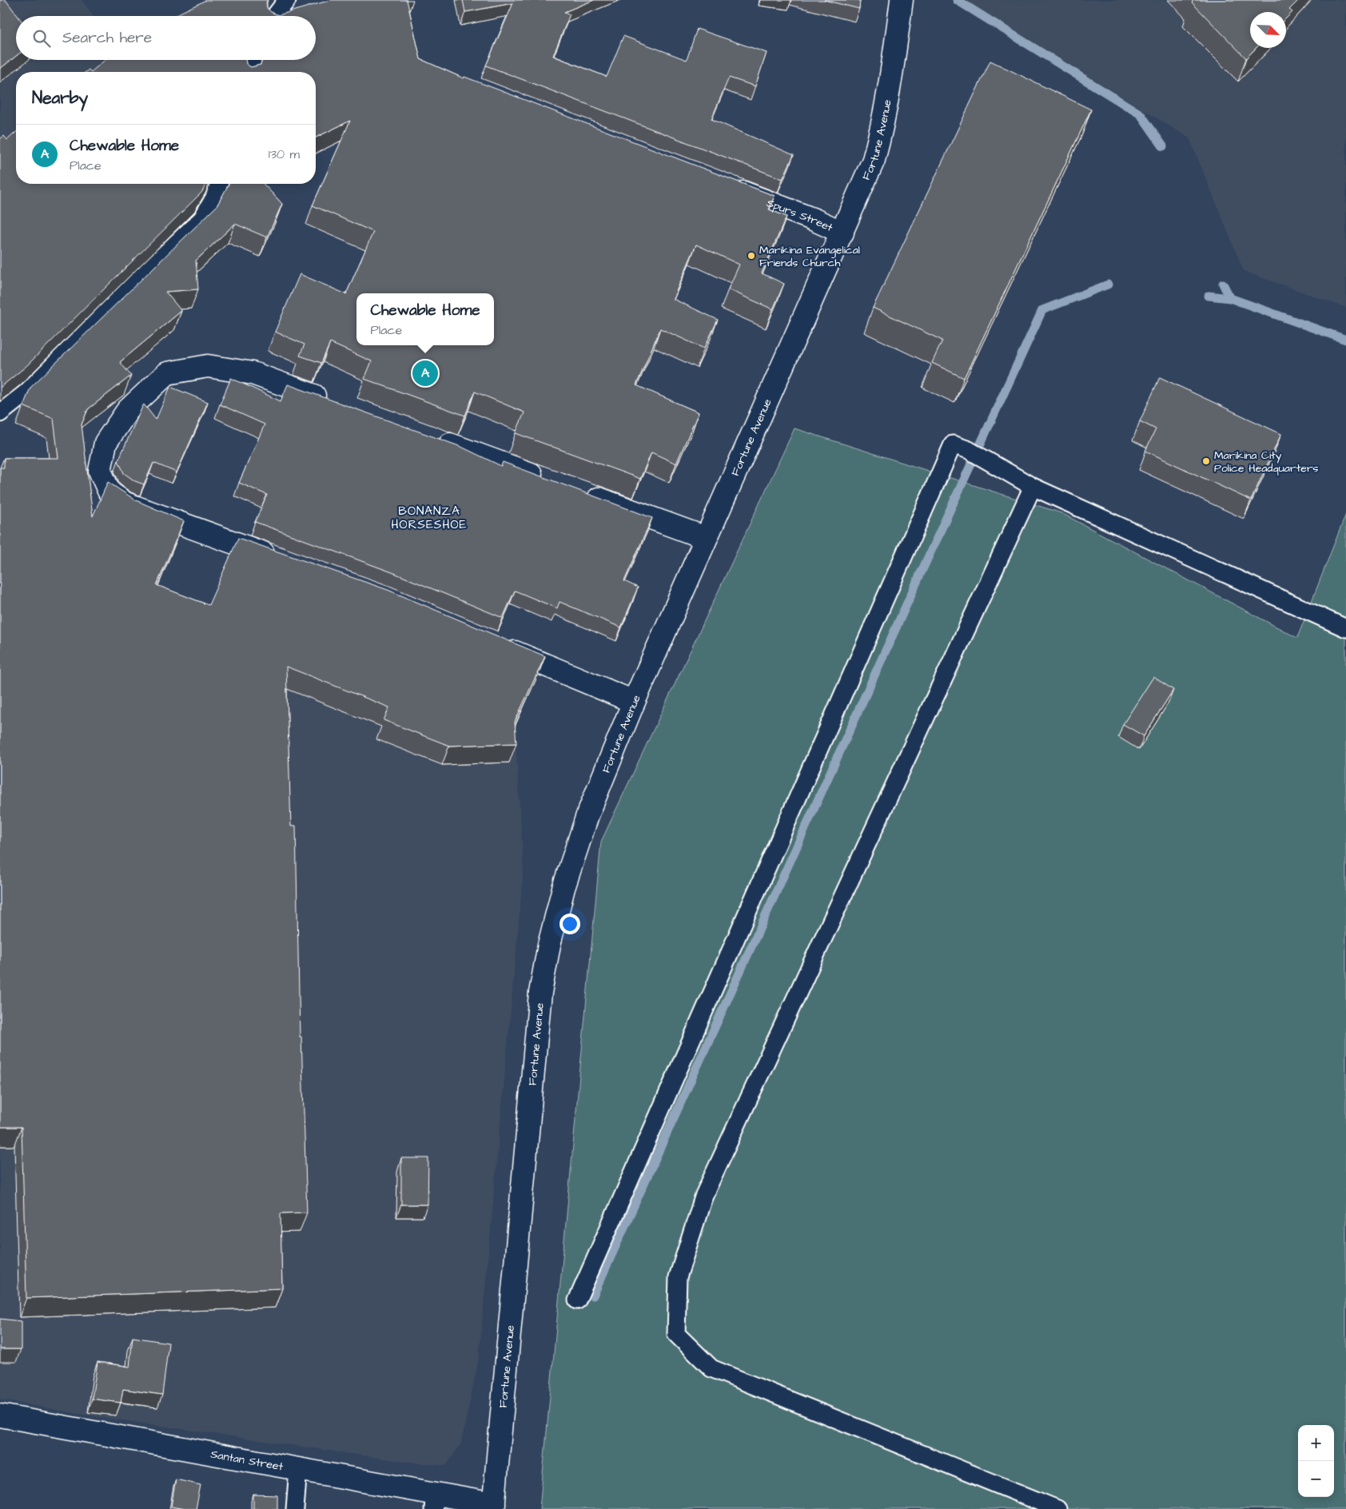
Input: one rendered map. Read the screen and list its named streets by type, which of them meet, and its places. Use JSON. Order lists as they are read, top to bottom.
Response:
{
  "streets": {
    "main road": ["Fortune Avenue", "Spurs Street", "Santan Street"]
  },
  "crossings": [
    ["Fortune Avenue", "Spurs Street"],
    ["Fortune Avenue", "Santan Street"]
  ],
  "districts": ["BONANZA HORSESHOE"],
  "places": ["Marikina Evangelical Friends Church", "Marikina City Police Headquarters"],
  "north": "bottom right",
  "page": {
    "search": "Search here",
    "heading": "Nearby",
    "list": [
      {
        "mark": "A",
        "name": "Chewable Home",
        "note": "Place",
        "value": "130 m"
      }
    ],
    "popup": ["Chewable Home", "Place"],
    "pins": "A",
    "map_buttons": ["+", "−"]
  }
}
